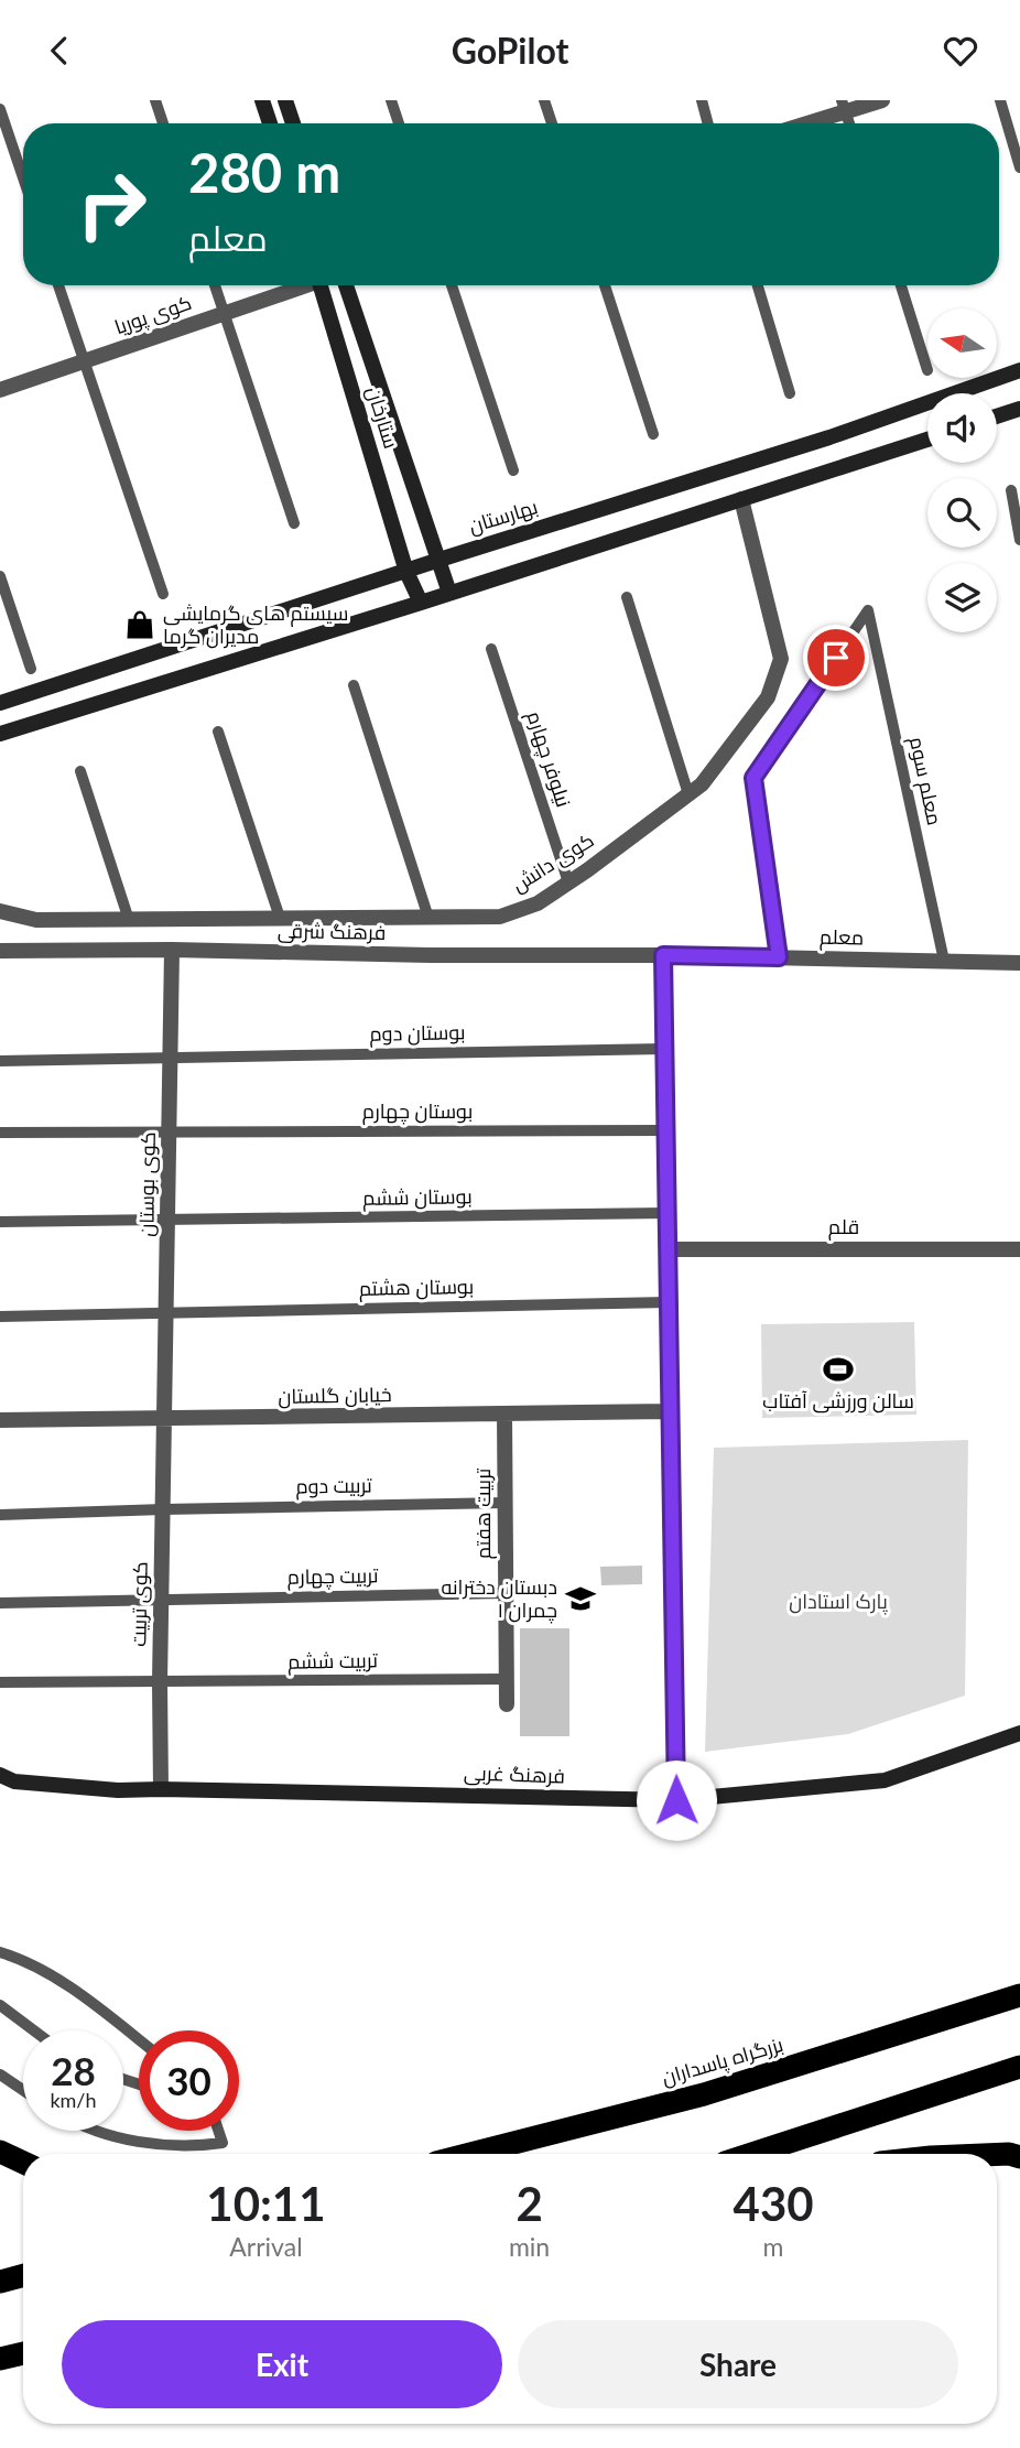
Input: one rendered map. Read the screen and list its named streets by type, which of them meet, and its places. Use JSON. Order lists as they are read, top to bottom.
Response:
{
  "streets": {
    "highway": ["بزرگراه پاسداران"],
    "street": [
      "کوی پوریا",
      "ستارخان",
      "بهارستان",
      "کوی دانش",
      "فرهنگ شرقی",
      "معلم",
      "کوی بوستان",
      "قلم",
      "خیابان گلستان",
      "تربیت هفتم",
      "کوی تربیت",
      "فرهنگ غربی"
    ],
    "lane": [
      "نیلوفر چهارم",
      "معلم سوم",
      "بوستان دوم",
      "بوستان چهارم",
      "بوستان ششم",
      "بوستان هشتم",
      "تربیت دوم",
      "تربیت چهارم",
      "تربیت ششم"
    ]
  },
  "crossings": [
    ["ستارخان", "بهارستان"],
    ["نیلوفر چهارم", "کوی دانش"],
    ["معلم سوم", "معلم"],
    ["فرهنگ شرقی", "معلم"],
    ["فرهنگ شرقی", "کوی بوستان"],
    ["بوستان دوم", "کوی بوستان"],
    ["بوستان چهارم", "کوی بوستان"],
    ["کوی بوستان", "بوستان ششم"],
    ["کوی بوستان", "بوستان هشتم"],
    ["کوی بوستان", "خیابان گلستان"],
    ["کوی بوستان", "کوی تربیت"],
    ["خیابان گلستان", "تربیت هفتم"],
    ["خیابان گلستان", "کوی تربیت"],
    ["تربیت دوم", "تربیت هفتم"],
    ["تربیت دوم", "کوی تربیت"],
    ["تربیت هفتم", "تربیت چهارم"],
    ["تربیت هفتم", "تربیت ششم"],
    ["تربیت چهارم", "کوی تربیت"],
    ["کوی تربیت", "تربیت ششم"],
    ["کوی تربیت", "فرهنگ غربی"]
  ],
  "parks": ["پارک استادان"],
  "places": {
    "shop": ["سیستم های گرمایشی مدیران گرما"],
    "sports": ["سالن ورزشی آفتاب"],
    "school or university": ["دبستان دخترانه چمران ۱"]
  },
  "north": "left",
  "page": {
    "header": "GoPilot",
    "turn": ["280 m", "معلم"],
    "speed": "28 km/h",
    "limit": "30",
    "eta": [
      "10:11",
      "Arrival",
      "2",
      "min",
      "430",
      "m"
    ],
    "buttons": ["Exit", "Share"]
  }
}
